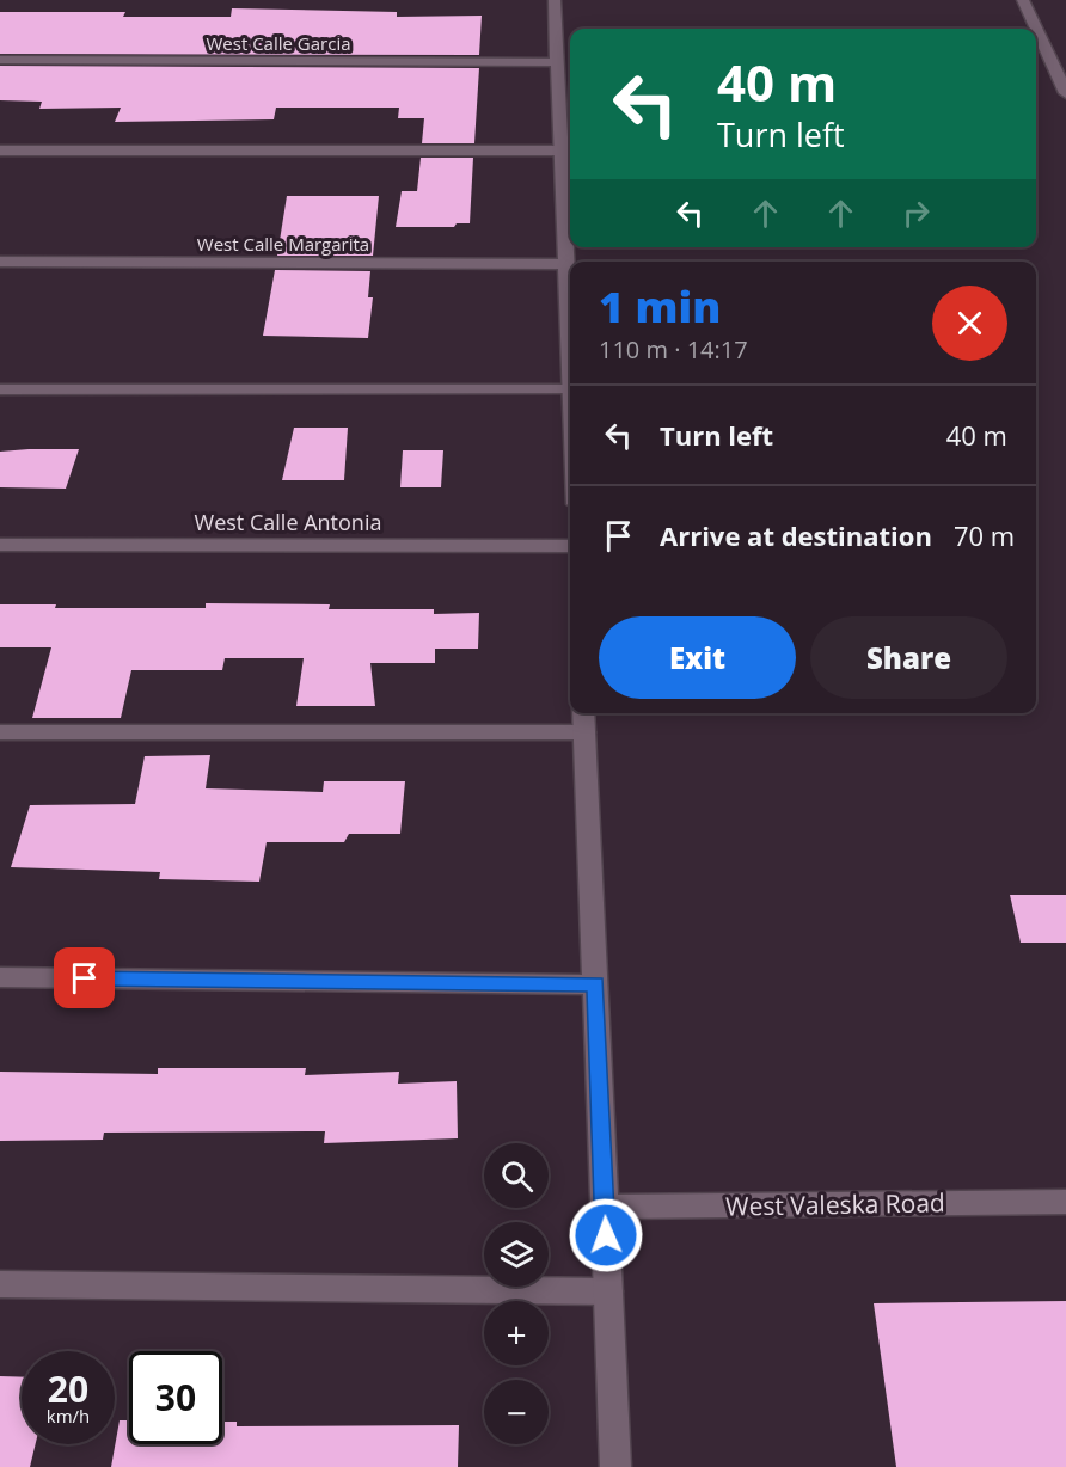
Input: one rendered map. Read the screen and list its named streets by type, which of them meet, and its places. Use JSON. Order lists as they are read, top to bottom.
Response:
{
  "streets": {
    "street": [
      "West Calle Garcia",
      "West Calle Margarita",
      "West Calle Antonia",
      "West Valeska Road"
    ]
  },
  "page": {
    "turn": ["40 m", "Turn left"],
    "heading": ["1 min", "110 m · 14:17"],
    "list": [
      {
        "name": "Turn left",
        "value": "40 m"
      },
      {
        "name": "Arrive at destination",
        "value": "70 m"
      }
    ],
    "buttons": ["Exit", "Share"],
    "map_buttons": ["+", "−"],
    "speed": "20 km/h",
    "limit": "30"
  }
}
